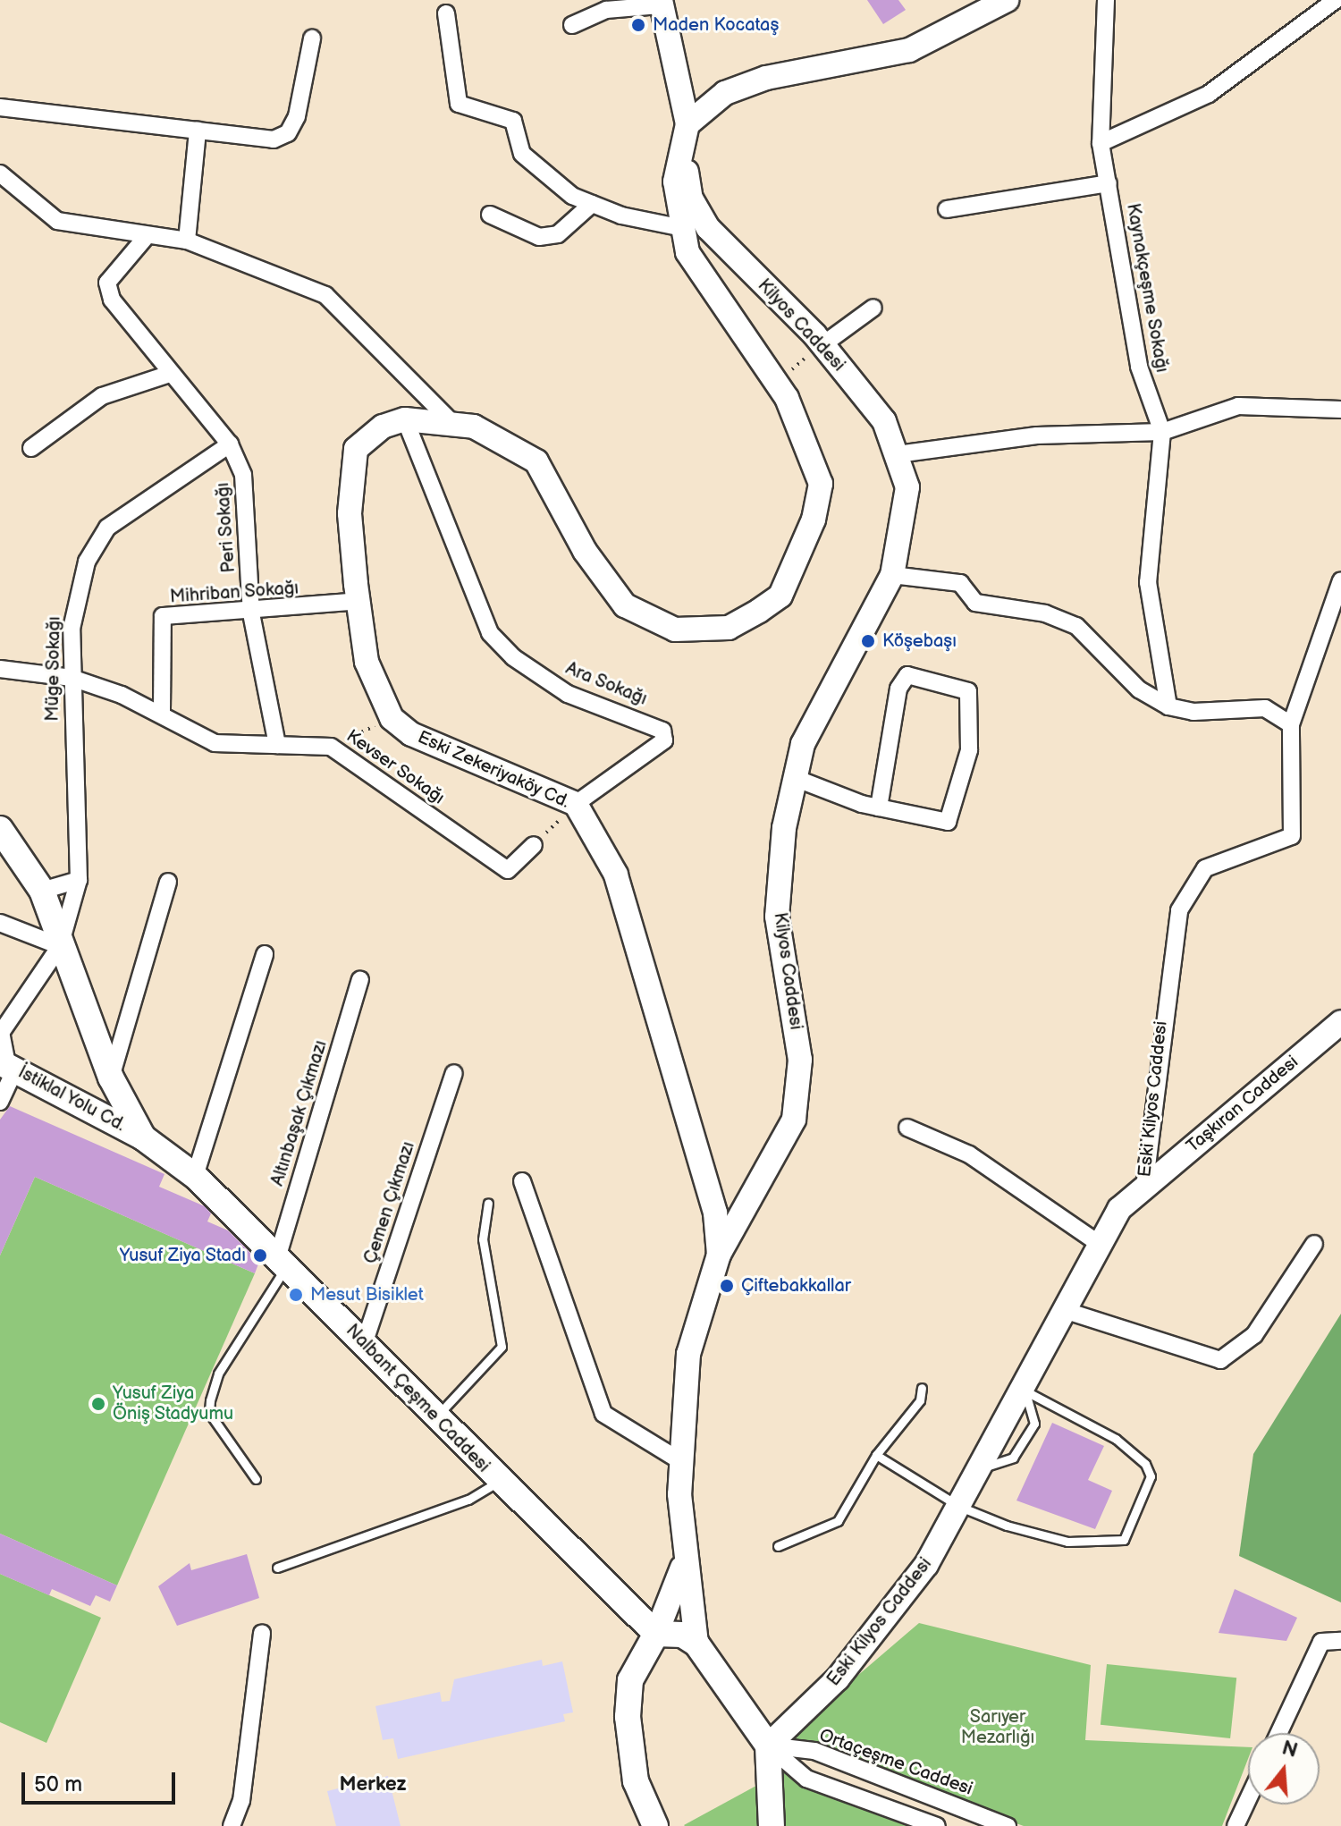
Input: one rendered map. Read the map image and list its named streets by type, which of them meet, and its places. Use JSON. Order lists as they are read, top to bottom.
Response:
{
  "streets": {
    "main road": ["İstiklal Yolu Cd.", "Nalbant Çeşme Caddesi"],
    "street": [
      "Kaynakçeşme Sokağı",
      "Kilyos Caddesi",
      "Peri Sokağı",
      "Mihriban Sokağı",
      "Müge Sokağı",
      "Ara Sokağı",
      "Kevser Sokağı",
      "Eski Zekeriyaköy Cd.",
      "Eski Kilyos Caddesi",
      "Taşkıran Caddesi",
      "Altınbaşak Çıkmazı",
      "Çemen Çıkmazı",
      "Ortaçeşme Caddesi"
    ]
  },
  "crossings": [
    ["Kilyos Caddesi", "Eski Zekeriyaköy Cd."],
    ["Peri Sokağı", "Mihriban Sokağı"],
    ["Peri Sokağı", "Müge Sokağı"],
    ["Peri Sokağı", "Kevser Sokağı"],
    ["Mihriban Sokağı", "Kevser Sokağı"],
    ["Müge Sokağı", "Kevser Sokağı"],
    ["Müge Sokağı", "İstiklal Yolu Cd."],
    ["Müge Sokağı", "Nalbant Çeşme Caddesi"],
    ["Ara Sokağı", "Eski Zekeriyaköy Cd."],
    ["İstiklal Yolu Cd.", "Nalbant Çeşme Caddesi"],
    ["Eski Kilyos Caddesi", "Taşkıran Caddesi"],
    ["Eski Kilyos Caddesi", "Ortaçeşme Caddesi"],
    ["Altınbaşak Çıkmazı", "Nalbant Çeşme Caddesi"],
    ["Çemen Çıkmazı", "Nalbant Çeşme Caddesi"]
  ],
  "districts": ["Merkez"],
  "parks": ["Sarıyer Mezarlığı"],
  "places": [
    "Maden Kocataş",
    "Köşebaşı",
    "Yusuf Ziya Stadı",
    "Çiftebakkallar",
    "Mesut Bisiklet",
    "Yusuf Ziya Öniş Stadyumu"
  ],
  "scale_bar": "50 m",
  "north": "top"
}
